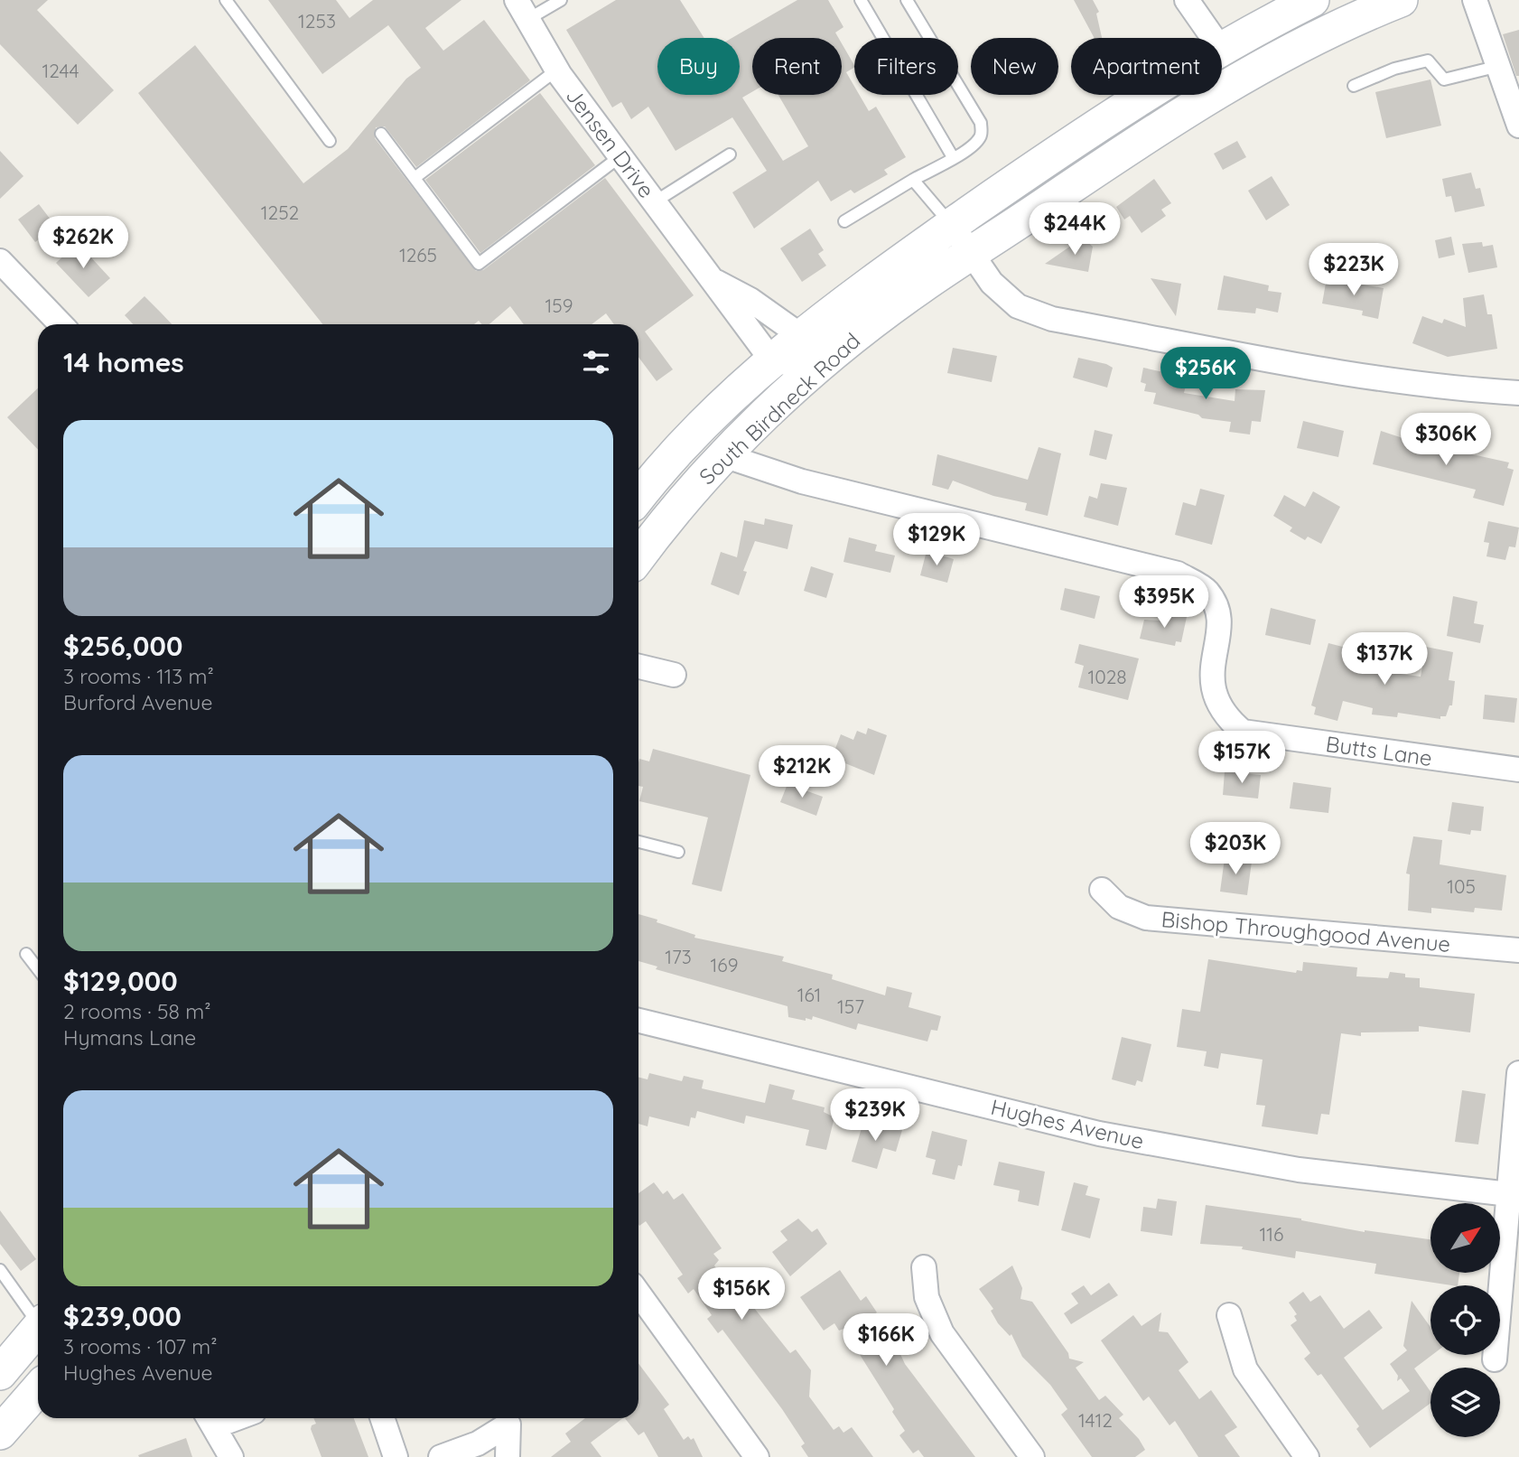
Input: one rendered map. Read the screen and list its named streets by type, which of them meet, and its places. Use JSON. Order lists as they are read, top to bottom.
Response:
{
  "streets": {
    "main road": ["South Birdneck Road"],
    "street": [
      "Jensen Drive",
      "Butts Lane",
      "Bishop Throughgood Avenue",
      "Hughes Avenue"
    ]
  },
  "crossings": [
    ["Jensen Drive", "South Birdneck Road"],
    ["South Birdneck Road", "Butts Lane"]
  ],
  "house_numbers": [
    "1253",
    "1244",
    "1252",
    "1265",
    "159",
    "1028",
    "105",
    "173",
    "169",
    "161",
    "157",
    "116",
    "1412"
  ],
  "north": "top right",
  "page": {
    "chip": [
      "Buy",
      "Rent",
      "Filters",
      "New",
      "Apartment"
    ],
    "price": [
      "$244K",
      "$262K",
      "$223K",
      "$256K",
      "$306K",
      "$129K",
      "$395K",
      "$137K",
      "$157K",
      "$212K",
      "$203K",
      "$239K",
      "$156K",
      "$166K"
    ],
    "heading": "14 homes",
    "list": [
      {
        "name": "$256,000",
        "note": "3 rooms · 113 m² · Burford Avenue"
      },
      {
        "name": "$129,000",
        "note": "2 rooms · 58 m² · Hymans Lane"
      },
      {
        "name": "$239,000",
        "note": "3 rooms · 107 m² · Hughes Avenue"
      }
    ]
  }
}
